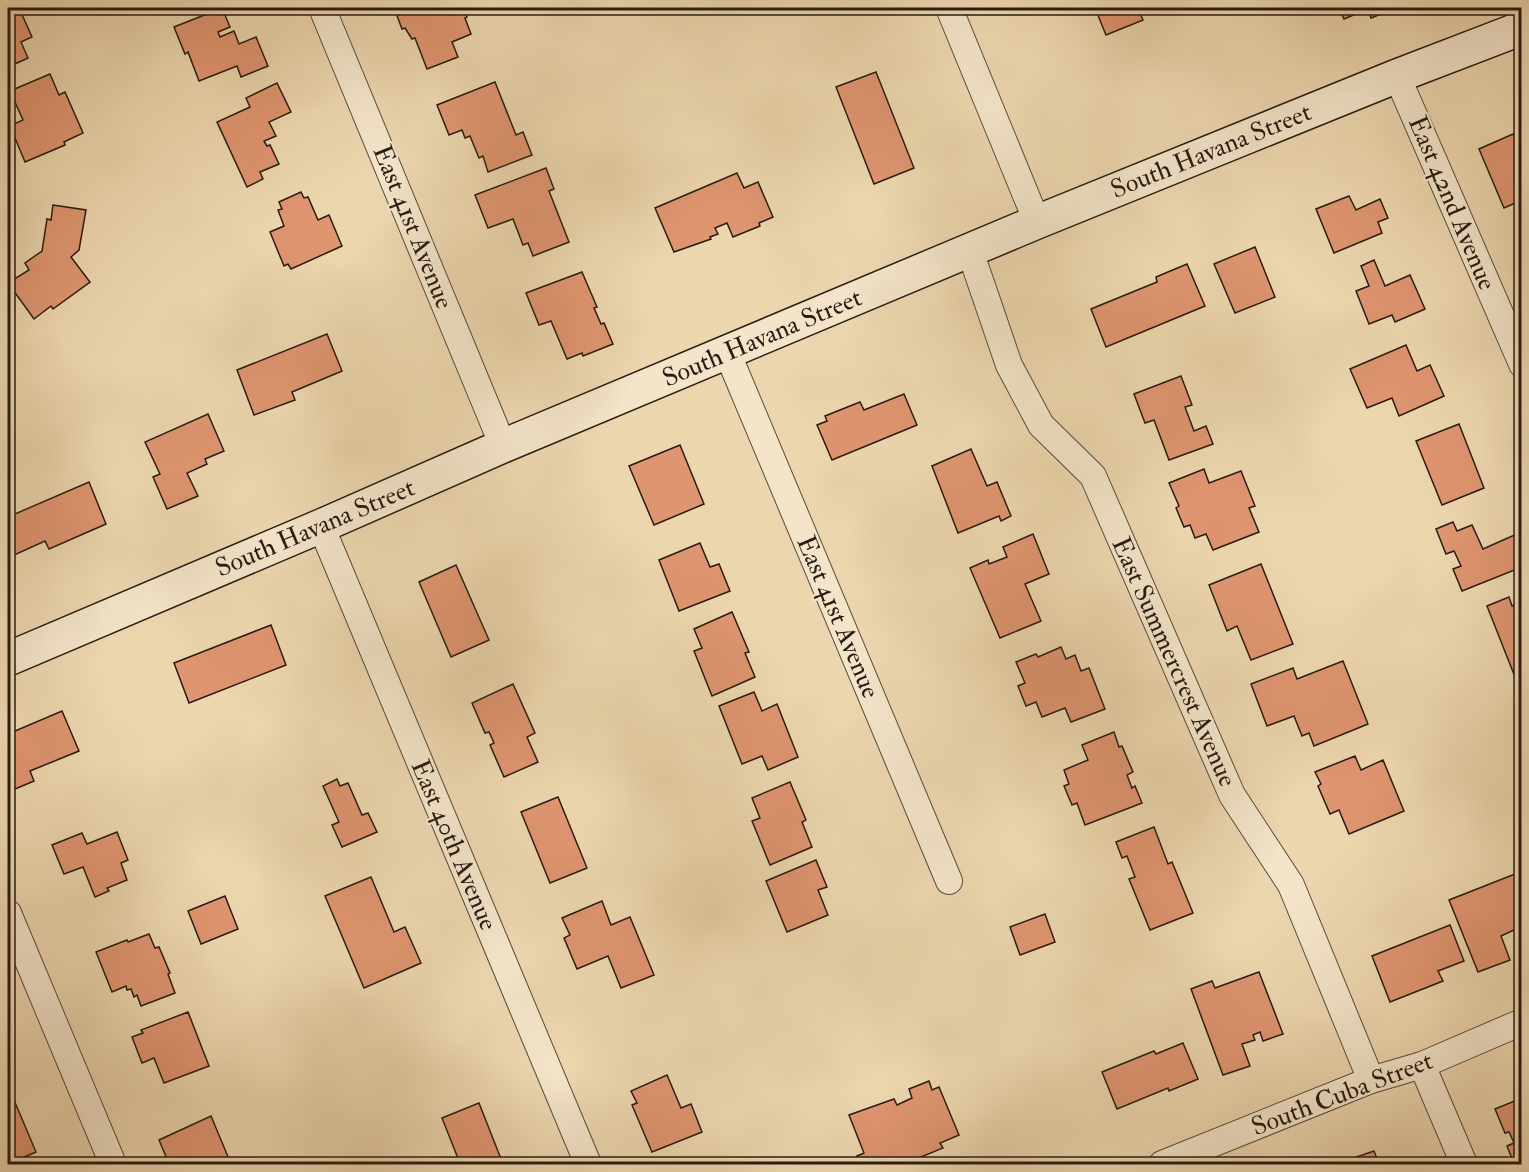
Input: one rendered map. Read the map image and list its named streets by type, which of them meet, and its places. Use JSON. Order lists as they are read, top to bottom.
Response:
{
  "streets": {
    "street": [
      "South Havana Street",
      "East 42nd Avenue",
      "East 41st Avenue",
      "East Summercrest Avenue",
      "East 40th Avenue",
      "South Cuba Street"
    ]
  },
  "crossings": [
    ["South Havana Street", "East 42nd Avenue"],
    ["South Havana Street", "East 41st Avenue"],
    ["South Havana Street", "East Summercrest Avenue"],
    ["South Havana Street", "East 40th Avenue"],
    ["East Summercrest Avenue", "South Cuba Street"]
  ]
}
